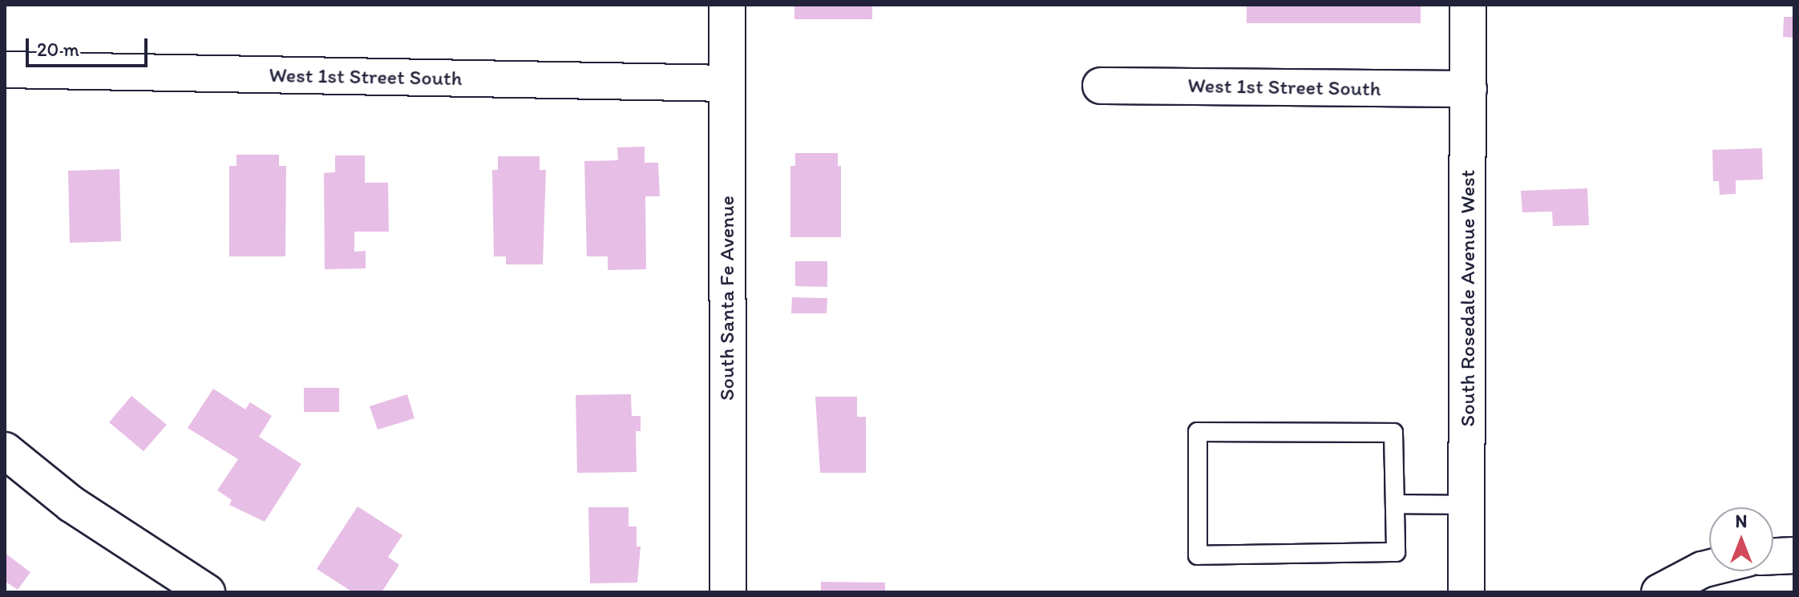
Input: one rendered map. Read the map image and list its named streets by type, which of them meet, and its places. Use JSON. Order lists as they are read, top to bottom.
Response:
{
  "streets": {
    "street": ["West 1st Street South", "South Santa Fe Avenue", "South Rosedale Avenue West"]
  },
  "crossings": [
    ["West 1st Street South", "South Santa Fe Avenue"],
    ["West 1st Street South", "South Rosedale Avenue West"]
  ],
  "scale_bar": "20 m",
  "north": "top"
}
